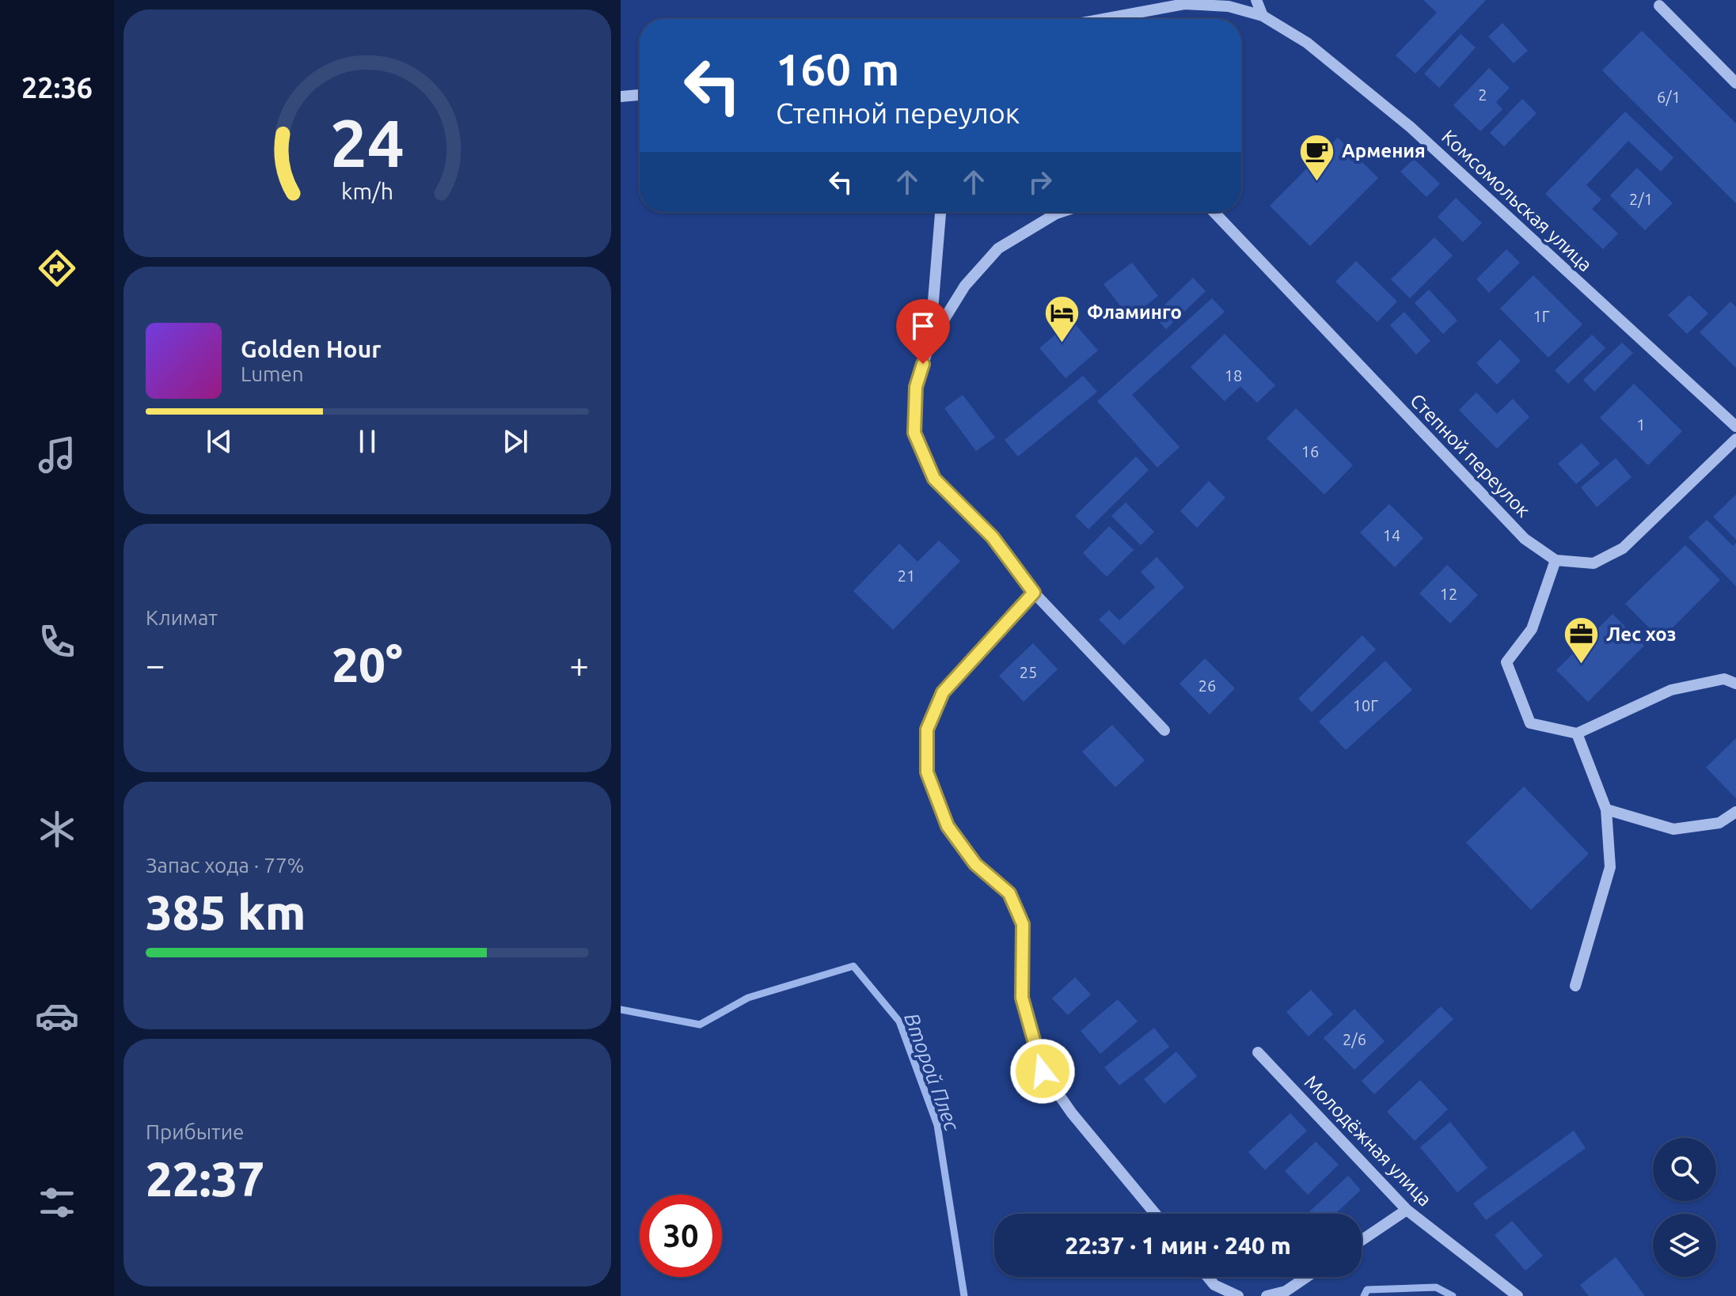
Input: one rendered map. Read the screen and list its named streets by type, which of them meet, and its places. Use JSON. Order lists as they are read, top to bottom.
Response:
{
  "streets": {
    "street": ["Комсомольская улица", "Степной переулок", "Молодёжная улица"]
  },
  "water": ["Второй Плес"],
  "places": {
    "cafe": ["Армения"],
    "hotel": ["Фламинго"],
    "office": ["Лес хоз"]
  },
  "house_numbers": [
    "2",
    "6/1",
    "2/1",
    "1Г",
    "18",
    "1",
    "16",
    "14",
    "21",
    "12",
    "25",
    "26",
    "10Г",
    "2/6"
  ],
  "page": {
    "tabs": "22:36",
    "turn": ["160 m", "Степной переулок"],
    "song": ["Golden Hour", "Lumen"],
    "tile": [
      "Климат",
      ["Запас хода · 77%", "385 km"],
      ["Прибытие", "22:37"]
    ],
    "heat": ["−", "20°", "+"],
    "limit": "30",
    "trip": "22:37 · 1 мин · 240 m",
    "gauge": ["24", "km/h"]
  }
}
